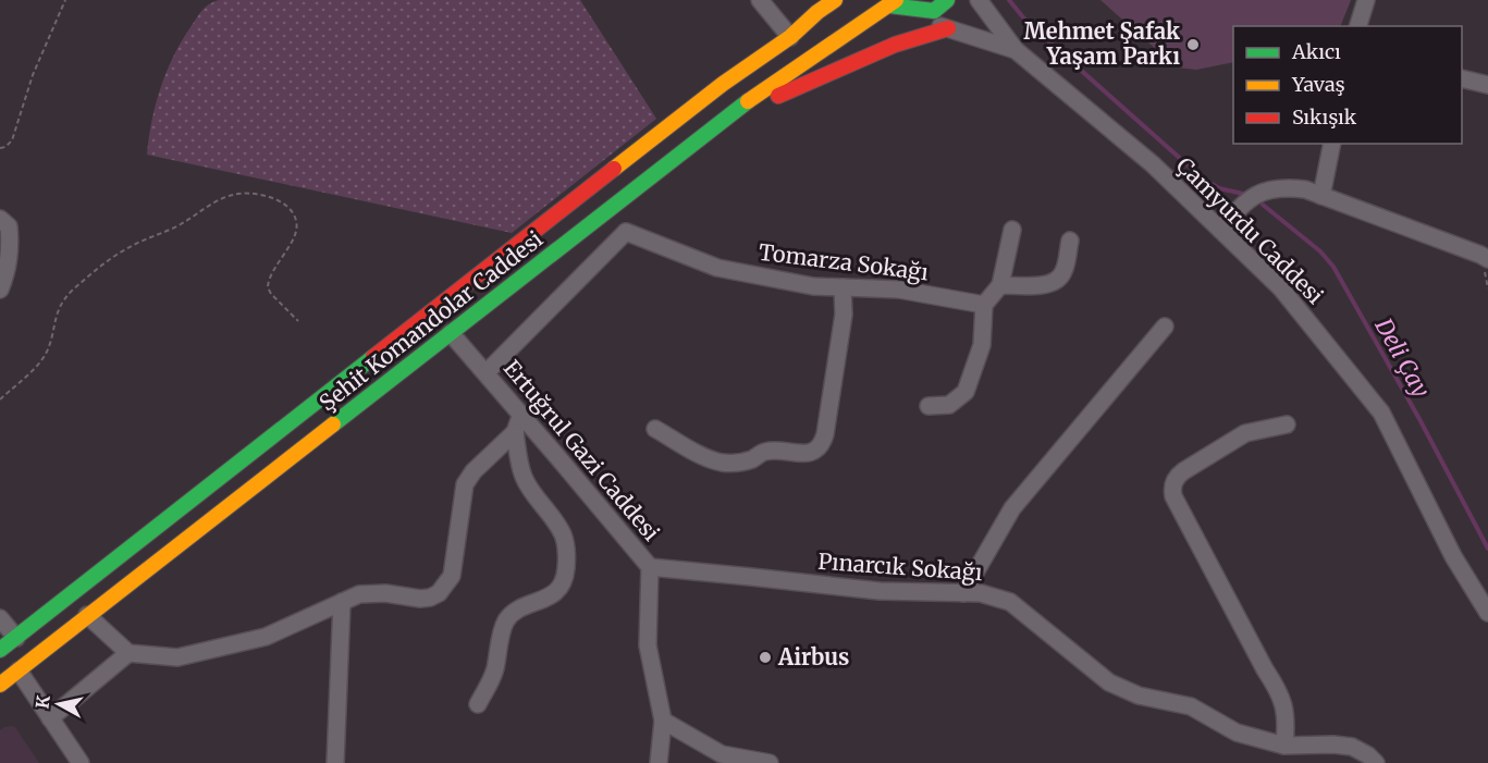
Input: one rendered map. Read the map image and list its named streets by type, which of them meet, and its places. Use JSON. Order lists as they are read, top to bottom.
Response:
{
  "streets": {
    "main road": ["Şehit Komandolar Caddesi"],
    "street": [
      "Çamyurdu Caddesi",
      "Tomarza Sokağı",
      "Ertuğrul Gazi Caddesi",
      "Pınarcık Sokağı"
    ]
  },
  "crossings": [
    ["Çamyurdu Caddesi", "Şehit Komandolar Caddesi"],
    ["Şehit Komandolar Caddesi", "Ertuğrul Gazi Caddesi"],
    ["Ertuğrul Gazi Caddesi", "Pınarcık Sokağı"]
  ],
  "water": ["Deli Çay"],
  "places": ["Mehmet Şafak Yaşam Parkı", "Airbus"],
  "legend": ["Akıcı", "Yavaş", "Sıkışık"],
  "north": "left"
}
